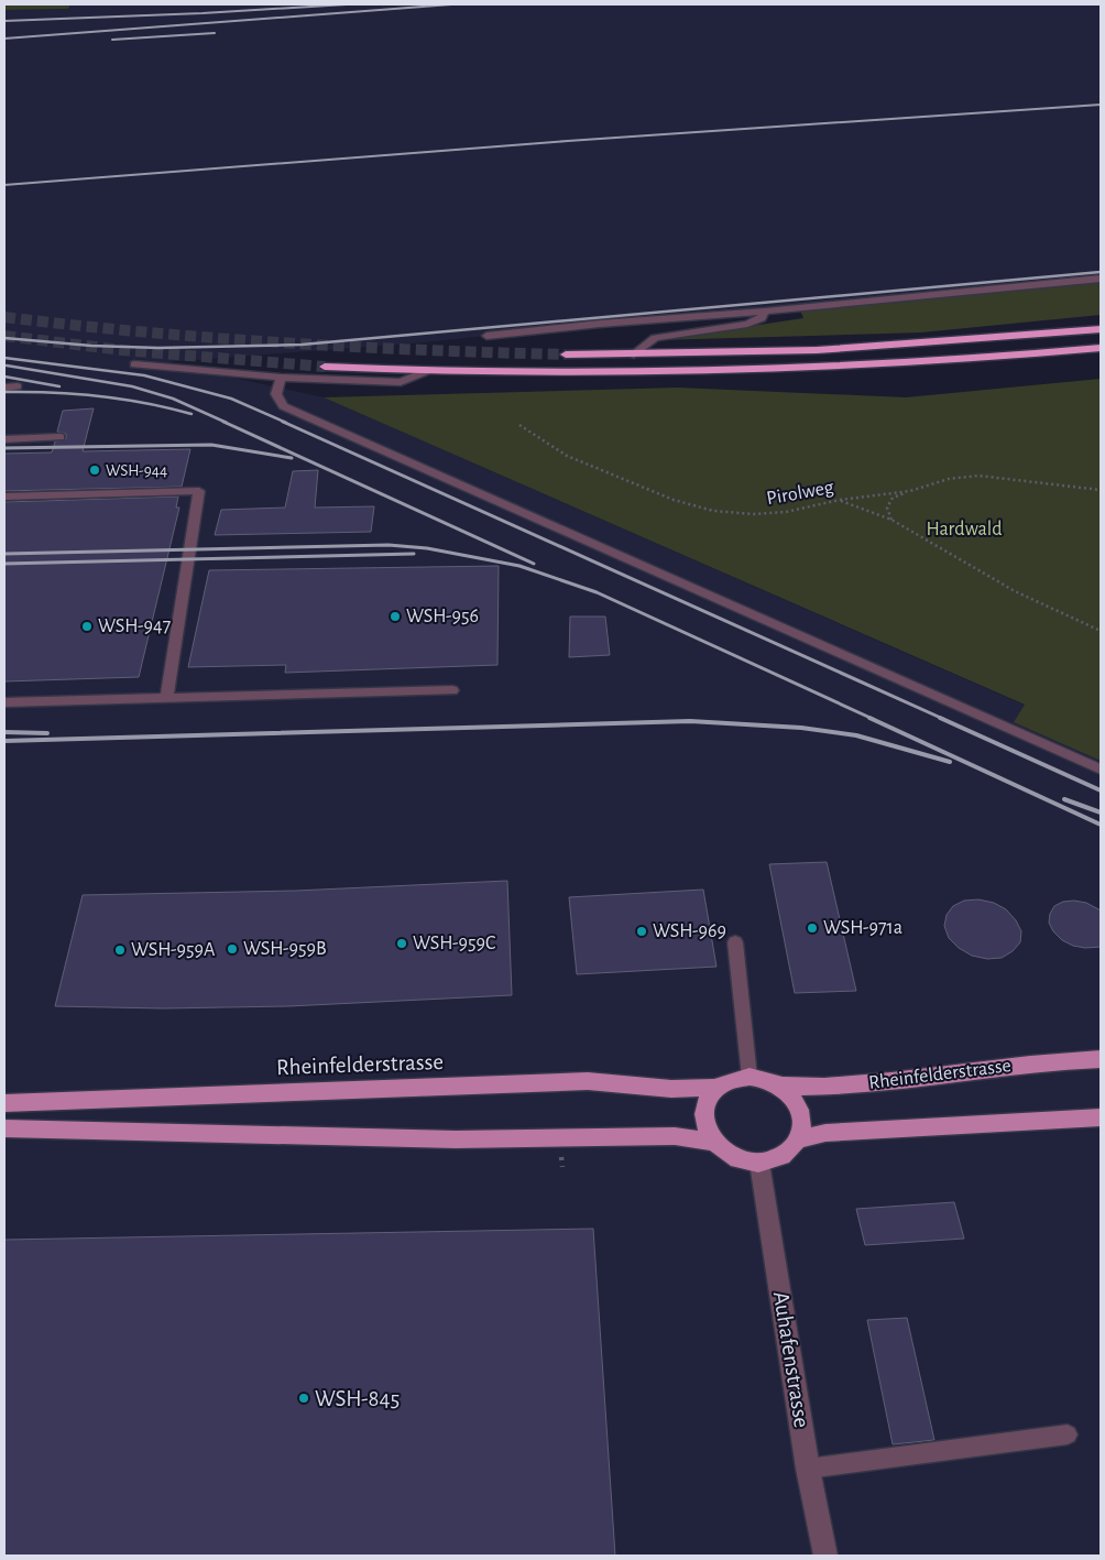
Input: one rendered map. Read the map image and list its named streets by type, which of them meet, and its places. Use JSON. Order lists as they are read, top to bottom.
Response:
{
  "streets": {
    "main road": ["Rheinfelderstrasse"],
    "street": ["Auhafenstrasse"],
    "path": ["Pirolweg"]
  },
  "crossings": [
    ["Rheinfelderstrasse", "Auhafenstrasse"]
  ],
  "parks": ["Hardwald"],
  "places": [
    "WSH-944",
    "WSH-956",
    "WSH-947",
    "WSH-971a",
    "WSH-969",
    "WSH-959C",
    "WSH-959B",
    "WSH-959A",
    "WSH-845"
  ]
}
